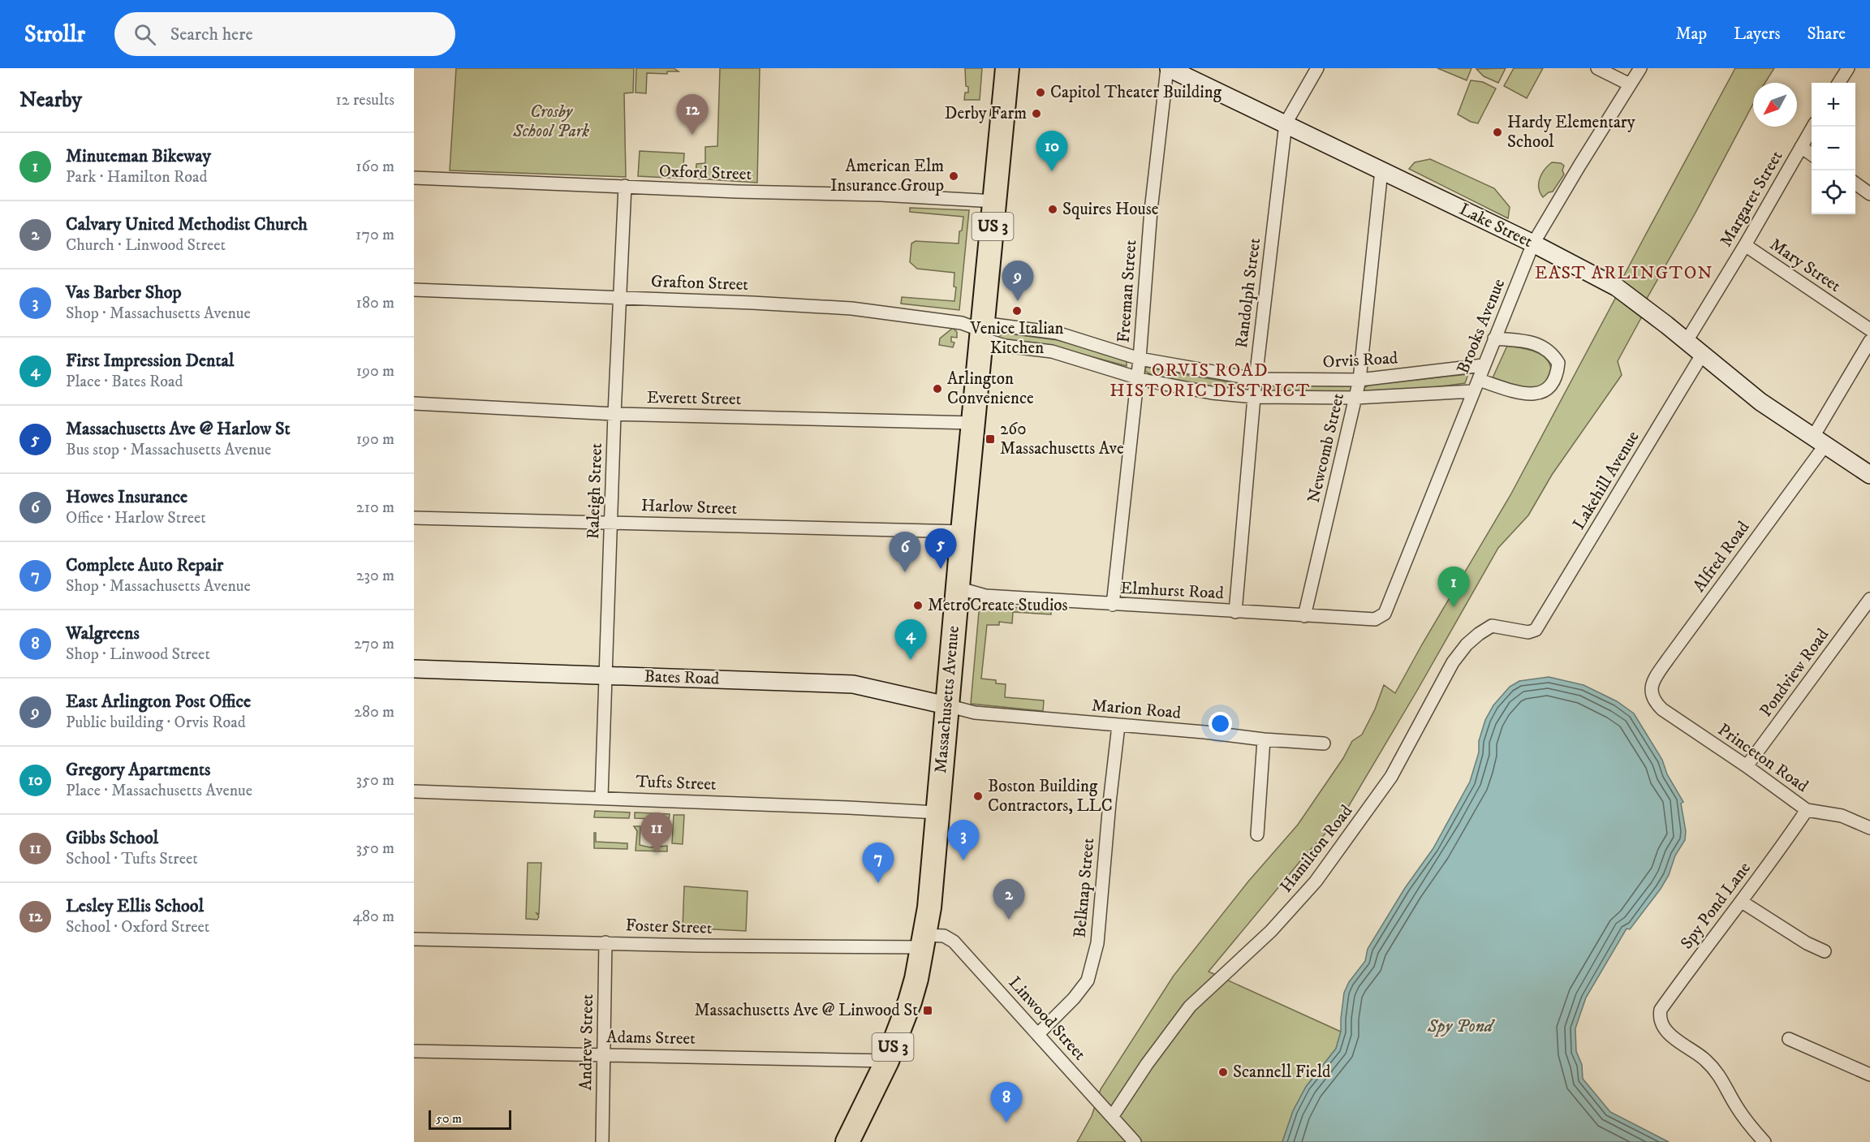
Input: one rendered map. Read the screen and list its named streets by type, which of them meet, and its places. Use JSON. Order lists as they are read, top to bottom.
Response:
{
  "streets": {
    "highway": ["US 3", "Massachusetts Avenue"],
    "main road": ["Lake Street", "Bates Road"],
    "street": [
      "Oxford Street",
      "Margaret Street",
      "Mary Street",
      "Grafton Street",
      "Freeman Street",
      "Randolph Street",
      "Brooks Avenue",
      "Orvis Road",
      "Everett Street",
      "Newcomb Street",
      "Lakehill Avenue",
      "Raleigh Street",
      "Harlow Street",
      "Alfred Road",
      "Elmhurst Road",
      "Pondview Road",
      "Marion Road",
      "Princeton Road",
      "Tufts Street",
      "Hamilton Road",
      "Belknap Street",
      "Spy Pond Lane",
      "Foster Street",
      "Linwood Street",
      "Adams Street",
      "Andrew Street"
    ]
  },
  "crossings": [
    ["Oxford Street", "Raleigh Street"],
    ["Oxford Street", "Massachusetts Avenue"],
    ["Margaret Street", "Lake Street"],
    ["Margaret Street", "Mary Street"],
    ["Lake Street", "Freeman Street"],
    ["Lake Street", "Randolph Street"],
    ["Lake Street", "Brooks Avenue"],
    ["Lake Street", "Newcomb Street"],
    ["Lake Street", "Lakehill Avenue"],
    ["Lake Street", "Alfred Road"],
    ["Grafton Street", "Orvis Road"],
    ["Grafton Street", "Raleigh Street"],
    ["Grafton Street", "Massachusetts Avenue"],
    ["Freeman Street", "Orvis Road"],
    ["Freeman Street", "Elmhurst Road"],
    ["Randolph Street", "Orvis Road"],
    ["Randolph Street", "Elmhurst Road"],
    ["Brooks Avenue", "Orvis Road"],
    ["Brooks Avenue", "Elmhurst Road"],
    ["Orvis Road", "Newcomb Street"],
    ["Orvis Road", "Massachusetts Avenue"],
    ["Everett Street", "Raleigh Street"],
    ["Everett Street", "Massachusetts Avenue"],
    ["Newcomb Street", "Elmhurst Road"],
    ["Lakehill Avenue", "Hamilton Road"],
    ["Raleigh Street", "Harlow Street"],
    ["Raleigh Street", "Bates Road"],
    ["Raleigh Street", "Tufts Street"],
    ["Harlow Street", "Massachusetts Avenue"],
    ["Alfred Road", "Princeton Road"],
    ["Elmhurst Road", "Massachusetts Avenue"],
    ["Pondview Road", "Princeton Road"],
    ["Bates Road", "Massachusetts Avenue"],
    ["Bates Road", "Marion Road"],
    ["Massachusetts Avenue", "Marion Road"],
    ["Massachusetts Avenue", "Tufts Street"],
    ["Massachusetts Avenue", "Foster Street"],
    ["Massachusetts Avenue", "Linwood Street"],
    ["Massachusetts Avenue", "Adams Street"],
    ["Marion Road", "Belknap Street"],
    ["Princeton Road", "Spy Pond Lane"],
    ["Hamilton Road", "Linwood Street"],
    ["Belknap Street", "Linwood Street"],
    ["Foster Street", "Linwood Street"],
    ["Foster Street", "Andrew Street"],
    ["Adams Street", "Andrew Street"]
  ],
  "districts": ["EAST ARLINGTON", "ORVIS ROAD HISTORIC DISTRICT"],
  "water": ["Spy Pond"],
  "parks": ["Crosby School Park"],
  "places": {
    "other": [
      "Capitol Theater Building",
      "Derby Farm",
      "Hardy Elementary School",
      "American Elm Insurance Group",
      "Squires House",
      "Venice Italian Kitchen",
      "Arlington Convenience",
      "MetroCreate Studios",
      "Boston Building Contractors, LLC",
      "Scannell Field"
    ],
    "transit": ["260 Massachusetts Ave", "Massachusetts Ave @ Linwood St"]
  },
  "scale_bar": "50 m",
  "north": "bottom left",
  "page": {
    "header": "Strollr",
    "search": "Search here",
    "nav": ["Map", "Layers", "Share"],
    "heading": ["Nearby", "12 results"],
    "map_buttons": ["+", "−"],
    "pins": [
      "12",
      "10",
      "9",
      "5",
      "6",
      "1",
      "4",
      "11",
      "3",
      "7",
      "2",
      "8"
    ],
    "list": [
      {
        "mark": "1",
        "name": "Minuteman Bikeway",
        "note": "Park · Hamilton Road",
        "value": "160 m"
      },
      {
        "mark": "2",
        "name": "Calvary United Methodist Church",
        "note": "Church · Linwood Street",
        "value": "170 m"
      },
      {
        "mark": "3",
        "name": "Vas Barber Shop",
        "note": "Shop · Massachusetts Avenue",
        "value": "180 m"
      },
      {
        "mark": "4",
        "name": "First Impression Dental",
        "note": "Place · Bates Road",
        "value": "190 m"
      },
      {
        "mark": "5",
        "name": "Massachusetts Ave @ Harlow St",
        "note": "Bus stop · Massachusetts Avenue",
        "value": "190 m"
      },
      {
        "mark": "6",
        "name": "Howes Insurance",
        "note": "Office · Harlow Street",
        "value": "210 m"
      },
      {
        "mark": "7",
        "name": "Complete Auto Repair",
        "note": "Shop · Massachusetts Avenue",
        "value": "230 m"
      },
      {
        "mark": "8",
        "name": "Walgreens",
        "note": "Shop · Linwood Street",
        "value": "270 m"
      },
      {
        "mark": "9",
        "name": "East Arlington Post Office",
        "note": "Public building · Orvis Road",
        "value": "280 m"
      },
      {
        "mark": "10",
        "name": "Gregory Apartments",
        "note": "Place · Massachusetts Avenue",
        "value": "350 m"
      },
      {
        "mark": "11",
        "name": "Gibbs School",
        "note": "School · Tufts Street",
        "value": "350 m"
      },
      {
        "mark": "12",
        "name": "Lesley Ellis School",
        "note": "School · Oxford Street",
        "value": "480 m"
      }
    ],
    "scale": "50 m"
  }
}
